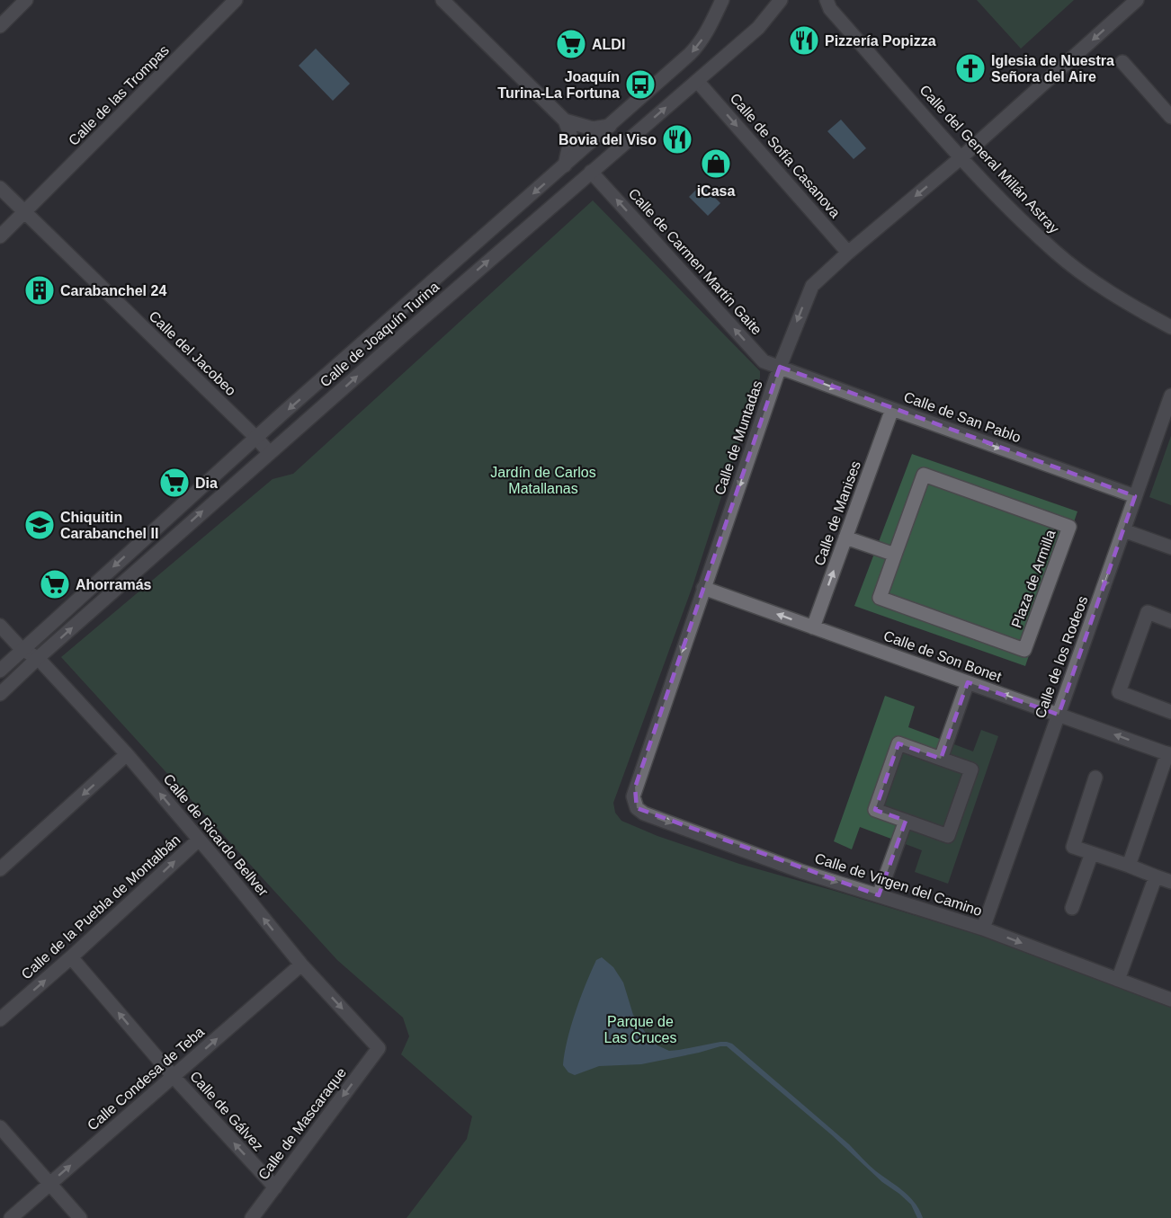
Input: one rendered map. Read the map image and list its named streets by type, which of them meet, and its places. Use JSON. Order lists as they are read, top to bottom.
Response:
{
  "streets": {
    "street": [
      "Calle de las Trompas",
      "Calle de Sofía Casanova",
      "Calle del General Millán Astray",
      "Calle de Carmen Martín Gaite",
      "Calle de Joaquín Turina",
      "Calle del Jacobeo",
      "Calle de San Pablo",
      "Calle de Muntadas",
      "Calle de Manises",
      "Plaza de Armilla",
      "Calle de Son Bonet",
      "Calle de los Rodeos",
      "Calle de Ricardo Bellver",
      "Calle de Virgen del Camino",
      "Calle de la Puebla de Montalbán",
      "Calle Condesa de Teba",
      "Calle de Gálvez",
      "Calle de Mascaraque"
    ]
  },
  "crossings": [
    ["Calle de las Trompas", "Calle del Jacobeo"],
    ["Calle de Sofía Casanova", "Calle de Joaquín Turina"],
    ["Calle de Sofía Casanova", "Calle de Muntadas"],
    ["Calle del General Millán Astray", "Calle de Muntadas"],
    ["Calle de Carmen Martín Gaite", "Calle de Joaquín Turina"],
    ["Calle de Carmen Martín Gaite", "Calle de San Pablo"],
    ["Calle de Carmen Martín Gaite", "Calle de Muntadas"],
    ["Calle de Joaquín Turina", "Calle del Jacobeo"],
    ["Calle de Joaquín Turina", "Calle de Ricardo Bellver"],
    ["Calle de San Pablo", "Calle de Muntadas"],
    ["Calle de San Pablo", "Calle de Manises"],
    ["Calle de San Pablo", "Calle de los Rodeos"],
    ["Calle de Muntadas", "Calle de Son Bonet"],
    ["Calle de Muntadas", "Calle de Virgen del Camino"],
    ["Calle de Manises", "Calle de Son Bonet"],
    ["Calle de Son Bonet", "Calle de los Rodeos"],
    ["Calle de los Rodeos", "Calle de Virgen del Camino"],
    ["Calle de Ricardo Bellver", "Calle de la Puebla de Montalbán"],
    ["Calle de Ricardo Bellver", "Calle Condesa de Teba"],
    ["Calle de Ricardo Bellver", "Calle de Mascaraque"],
    ["Calle de la Puebla de Montalbán", "Calle de Gálvez"],
    ["Calle Condesa de Teba", "Calle de Gálvez"],
    ["Calle de Gálvez", "Calle de Mascaraque"]
  ],
  "one_way": [
    "Calle de Sofía Casanova",
    "Calle de Carmen Martín Gaite",
    "Calle de San Pablo",
    "Calle de Muntadas",
    "Calle de Manises",
    "Calle de Son Bonet",
    "Calle de Virgen del Camino",
    "Calle Condesa de Teba",
    "Calle de Gálvez",
    "Calle de Mascaraque"
  ],
  "parks": ["Jardín de Carlos Matallanas", "Parque de Las Cruces"],
  "places": {
    "restaurant": ["Pizzería Popizza", "Bovia del Viso"],
    "supermarket": ["ALDI", "Dia", "Ahorramás"],
    "church": ["Iglesia de Nuestra Señora del Aire"],
    "bus stop": ["Joaquín Turina-La Fortuna"],
    "shop": ["iCasa"],
    "building": ["Carabanchel 24"],
    "school or university": ["Chiquitin Carabanchel II"]
  }
}
